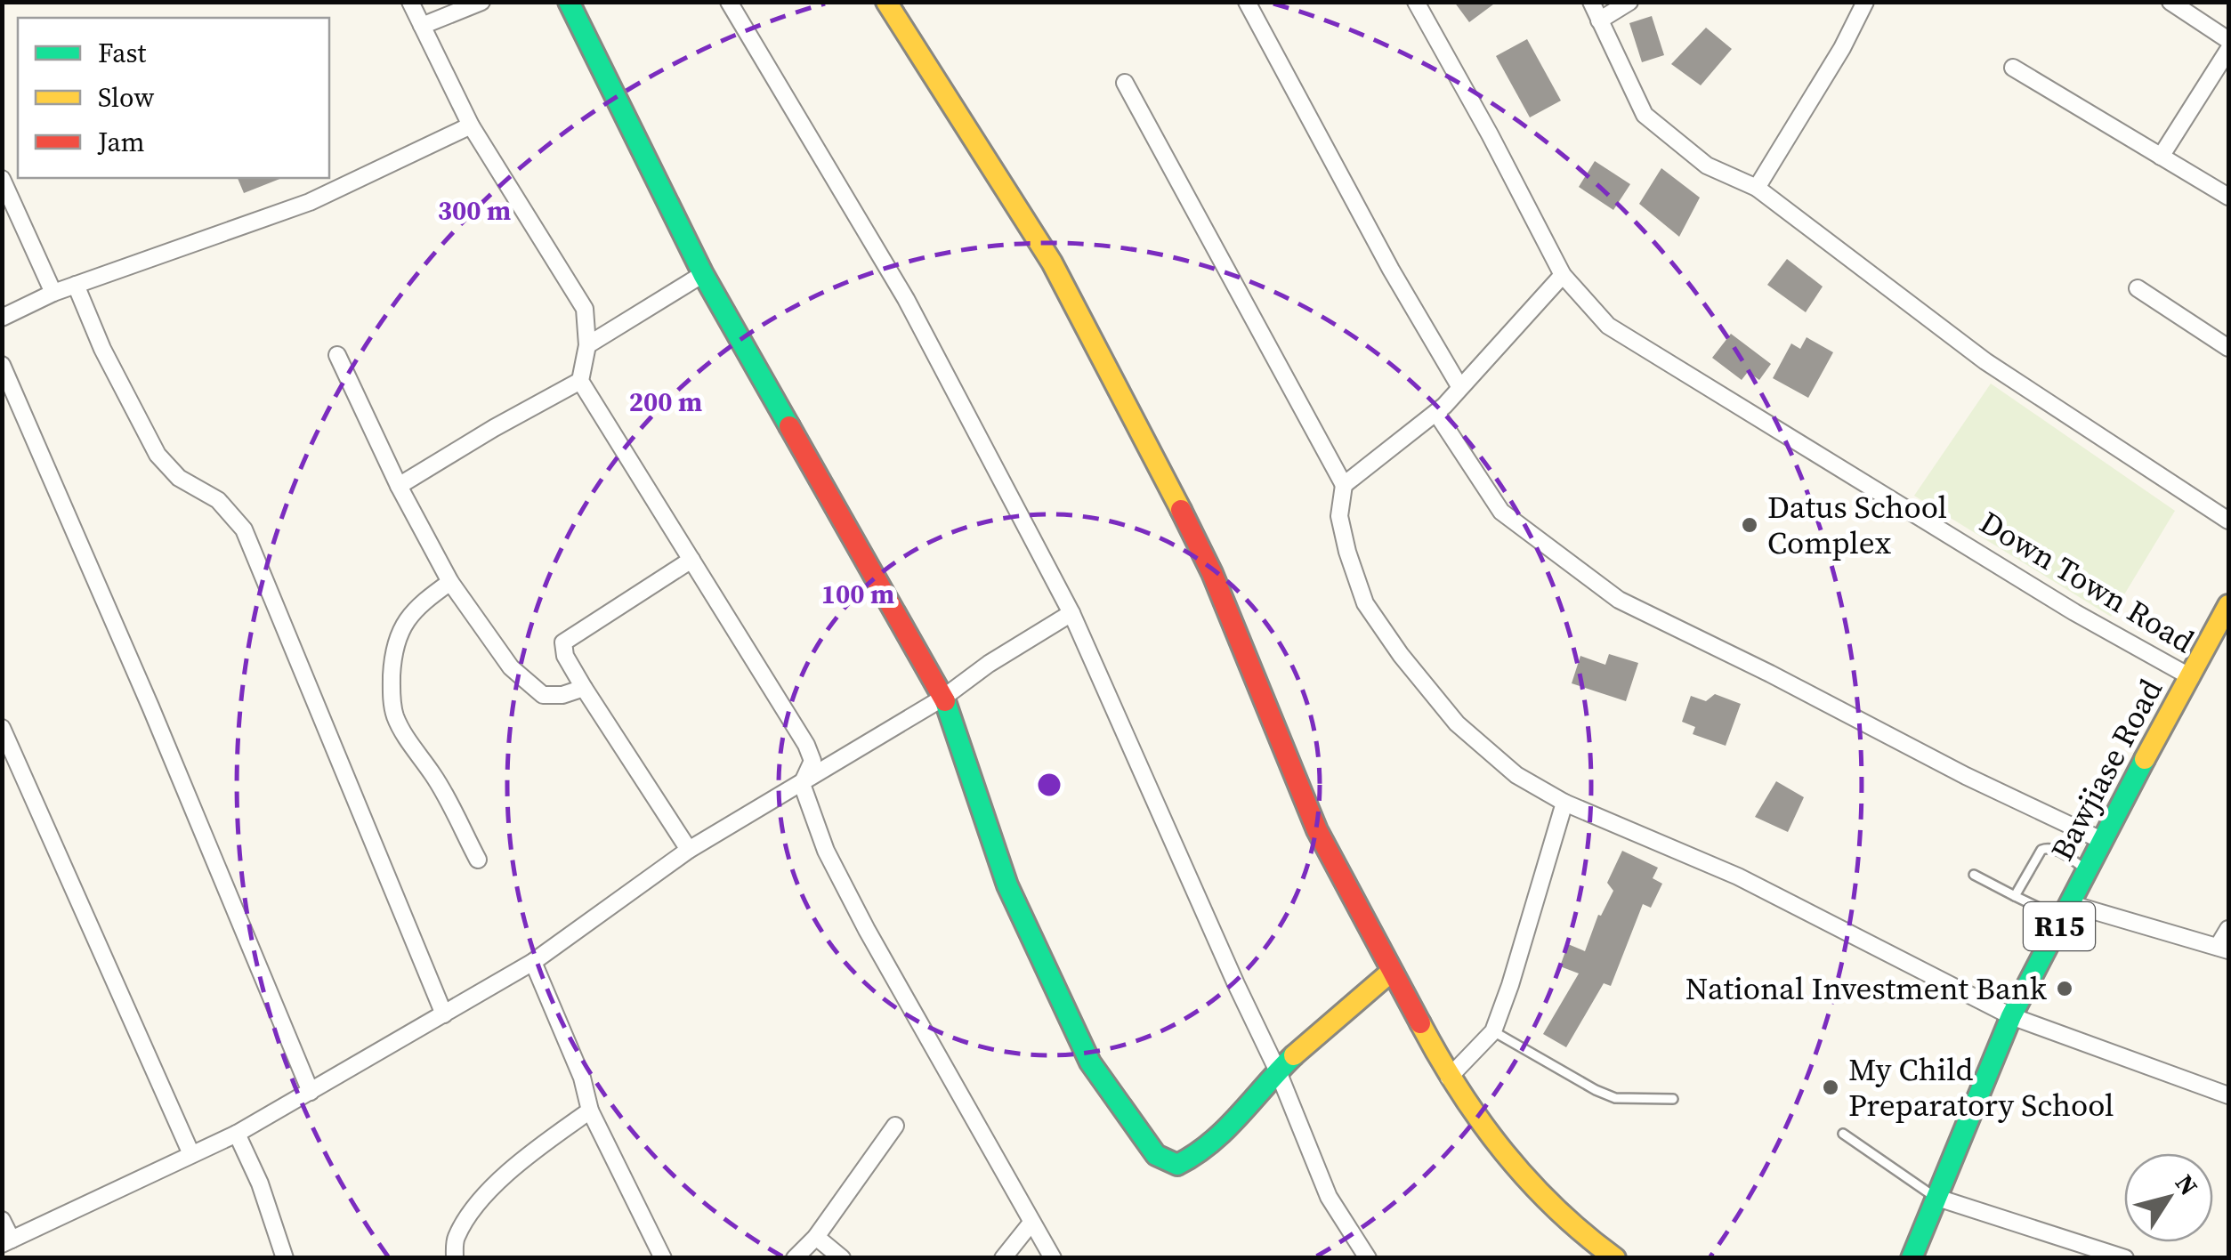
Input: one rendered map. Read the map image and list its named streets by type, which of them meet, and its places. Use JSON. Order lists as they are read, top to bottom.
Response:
{
  "streets": {
    "street": ["Down Town Road", "Bawjiase Road", "R15"]
  },
  "crossings": [
    ["Down Town Road", "Bawjiase Road"]
  ],
  "places": ["Datus School Complex", "National Investment Bank", "My Child Preparatory School"],
  "legend": ["Fast", "Slow", "Jam"],
  "north": "top right",
  "rings": ["300 m", "200 m", "100 m"]
}
